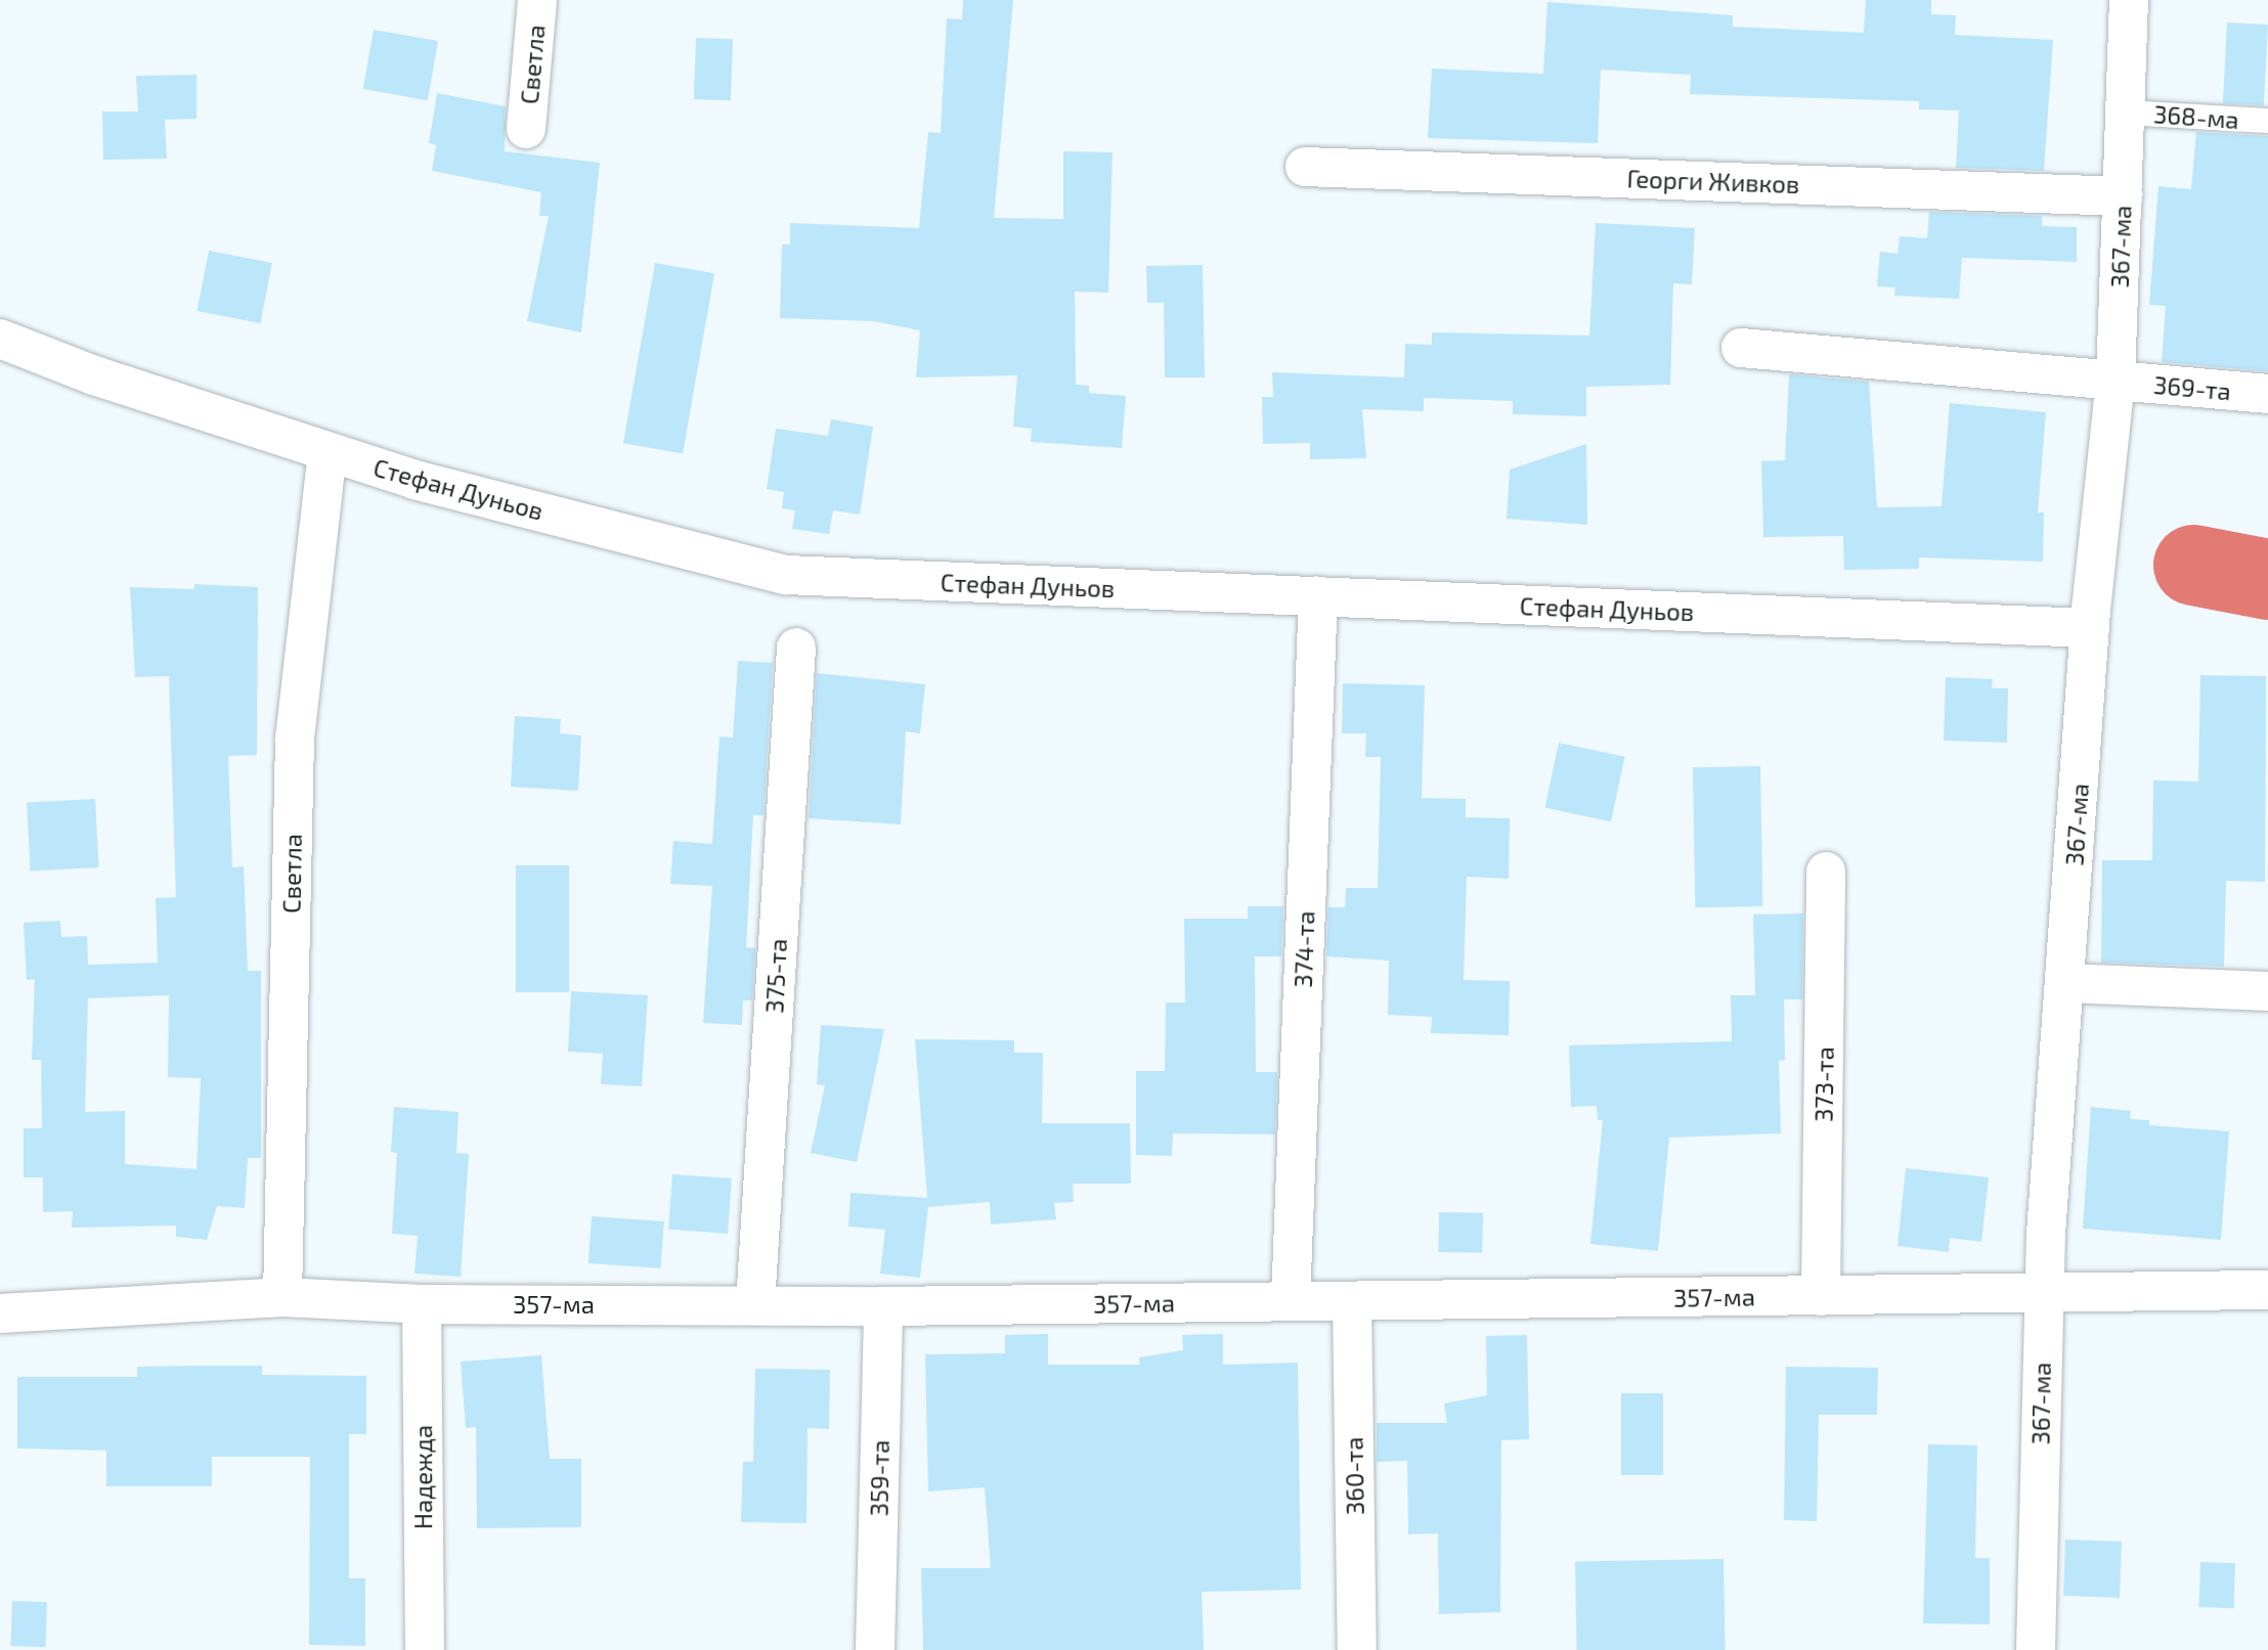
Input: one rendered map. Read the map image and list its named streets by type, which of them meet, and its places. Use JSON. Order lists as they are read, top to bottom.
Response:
{
  "streets": {
    "street": [
      "Светла",
      "Георги Живков",
      "367-ма",
      "369-та",
      "Стефан Дуньов",
      "374-та",
      "375-та",
      "373-та",
      "357-ма",
      "360-та",
      "Надежда",
      "359-та"
    ],
    "lane": ["368-ма"]
  },
  "crossings": [
    ["Светла", "Стефан Дуньов"],
    ["Светла", "357-ма"],
    ["368-ма", "367-ма"],
    ["Георги Живков", "367-ма"],
    ["367-ма", "369-та"],
    ["367-ма", "Стефан Дуньов"],
    ["367-ма", "357-ма"],
    ["Стефан Дуньов", "374-та"],
    ["374-та", "357-ма"],
    ["375-та", "357-ма"],
    ["373-та", "357-ма"],
    ["357-ма", "360-та"],
    ["357-ма", "Надежда"],
    ["357-ма", "359-та"]
  ]
}
